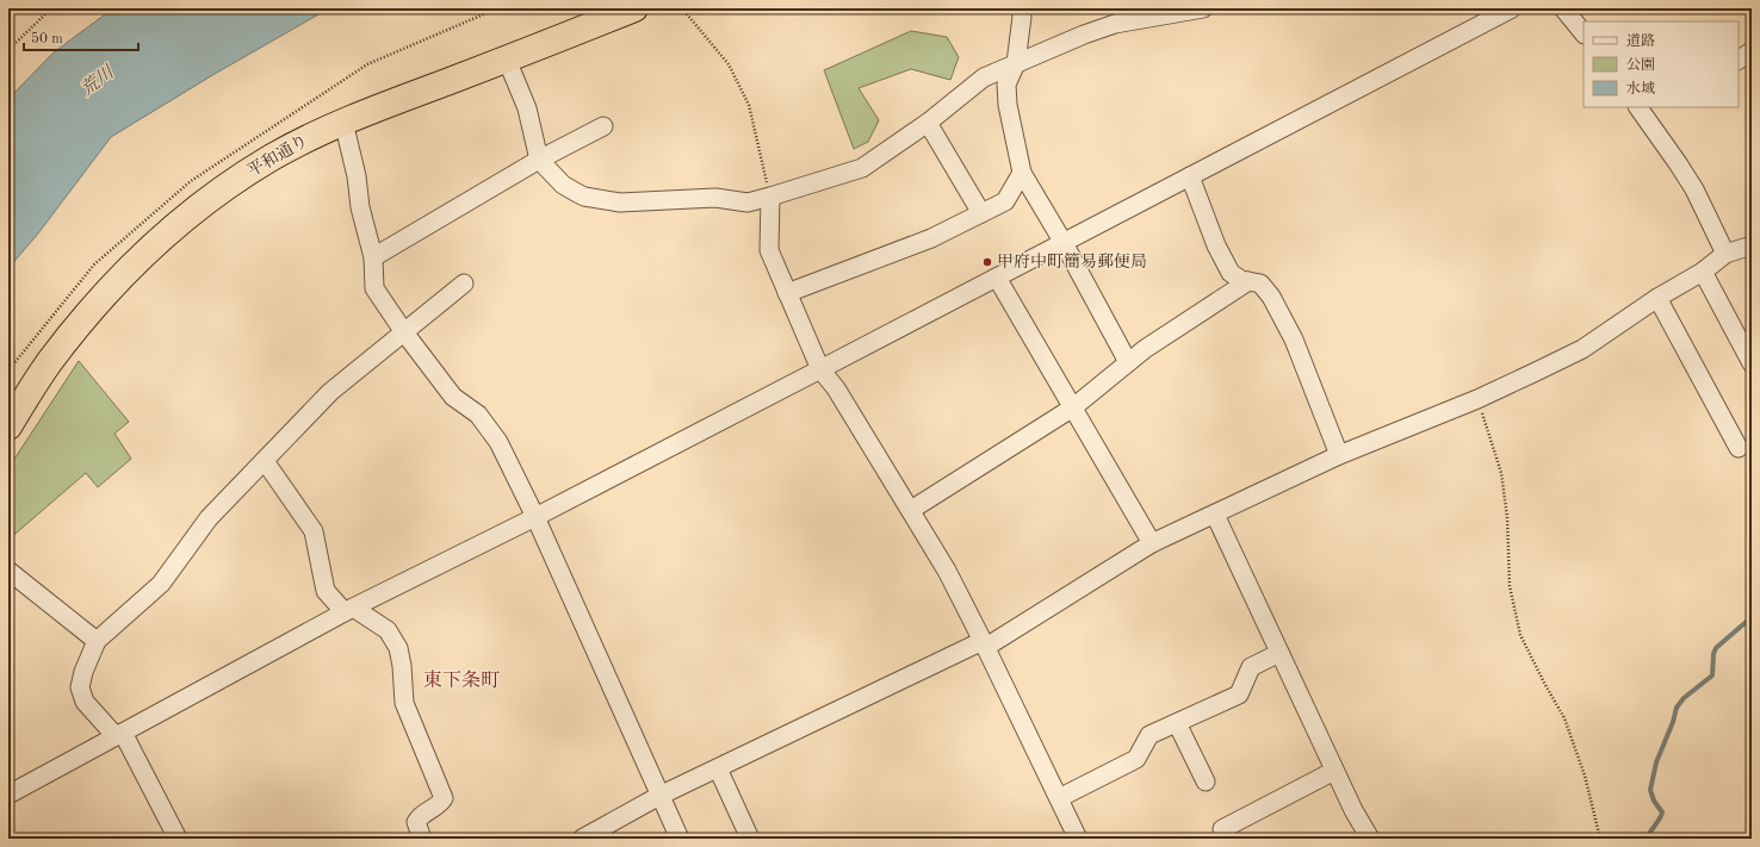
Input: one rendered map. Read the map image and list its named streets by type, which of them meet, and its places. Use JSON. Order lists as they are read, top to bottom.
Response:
{
  "streets": {
    "highway": ["平和通り"]
  },
  "districts": ["東下条町"],
  "water": ["荒川"],
  "places": ["甲府中町簡易郵便局"],
  "legend": ["道路", "公園", "水域"],
  "scale_bar": "50 m"
}
